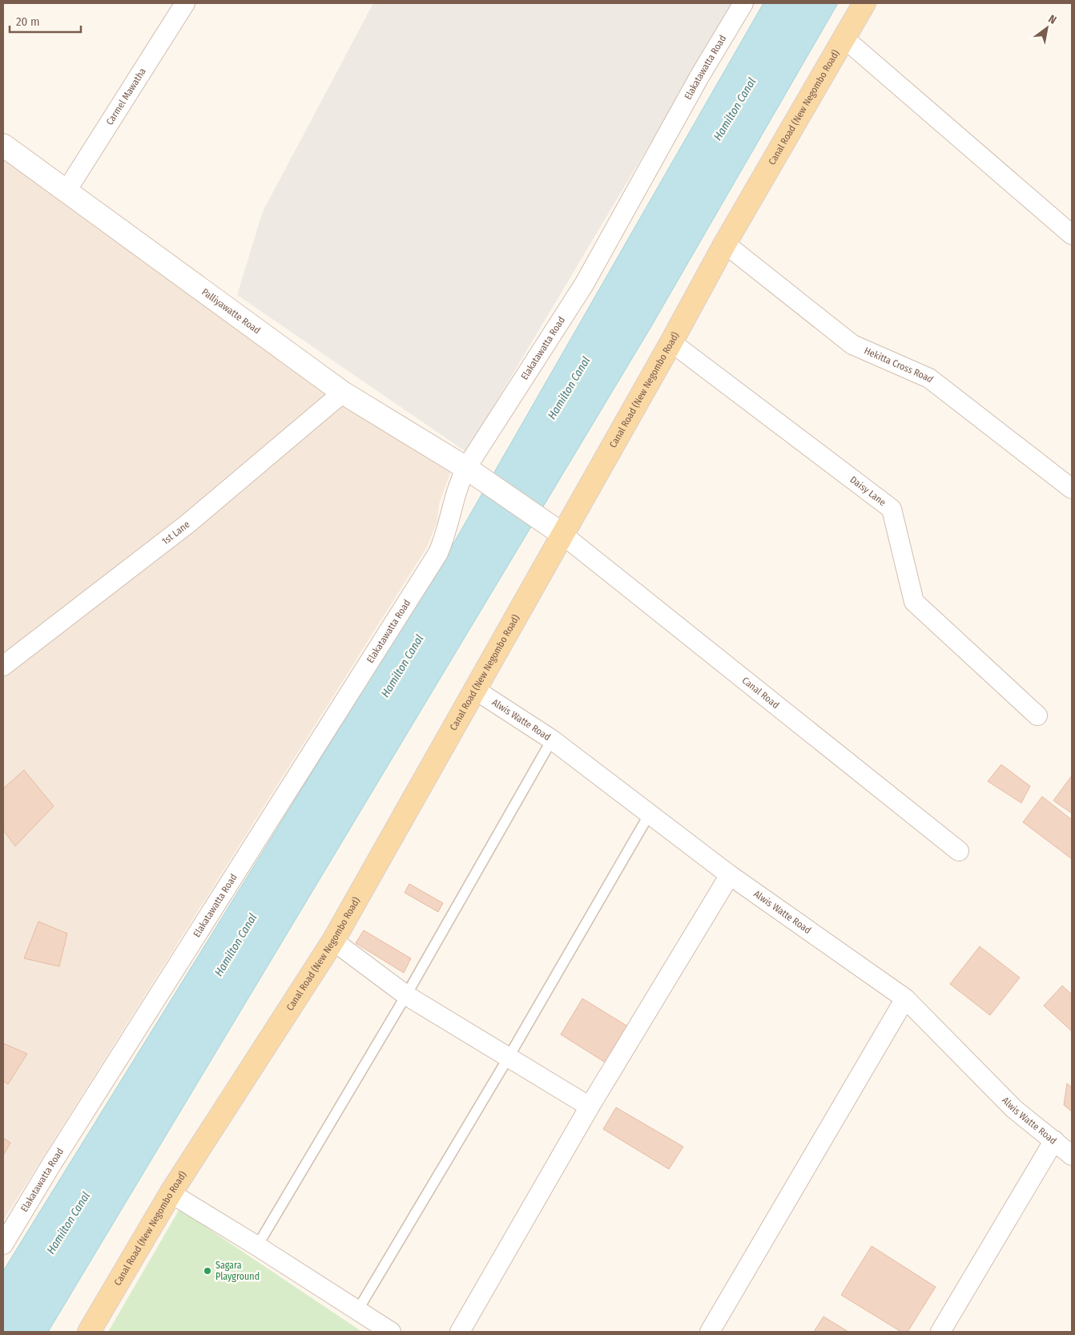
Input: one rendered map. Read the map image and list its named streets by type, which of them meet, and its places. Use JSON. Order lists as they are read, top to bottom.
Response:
{
  "streets": {
    "main road": ["Canal Road (New Negombo Road)"],
    "street": [
      "Elakatawatta Road",
      "Carmel Mawatha",
      "Palliyawatte Road",
      "Hekitta Cross Road",
      "Daisy Lane",
      "1st Lane",
      "Canal Road",
      "Alwis Watte Road"
    ]
  },
  "crossings": [
    ["Elakatawatta Road", "Palliyawatte Road"],
    ["Carmel Mawatha", "Palliyawatte Road"],
    ["Canal Road (New Negombo Road)", "Palliyawatte Road"],
    ["Canal Road (New Negombo Road)", "Hekitta Cross Road"],
    ["Canal Road (New Negombo Road)", "Daisy Lane"],
    ["Canal Road (New Negombo Road)", "Canal Road"],
    ["Canal Road (New Negombo Road)", "Alwis Watte Road"],
    ["Palliyawatte Road", "1st Lane"],
    ["Palliyawatte Road", "Canal Road"]
  ],
  "water": ["Hamilton Canal"],
  "places": ["Sagara Playground"],
  "scale_bar": "20 m",
  "north": "top right"
}
